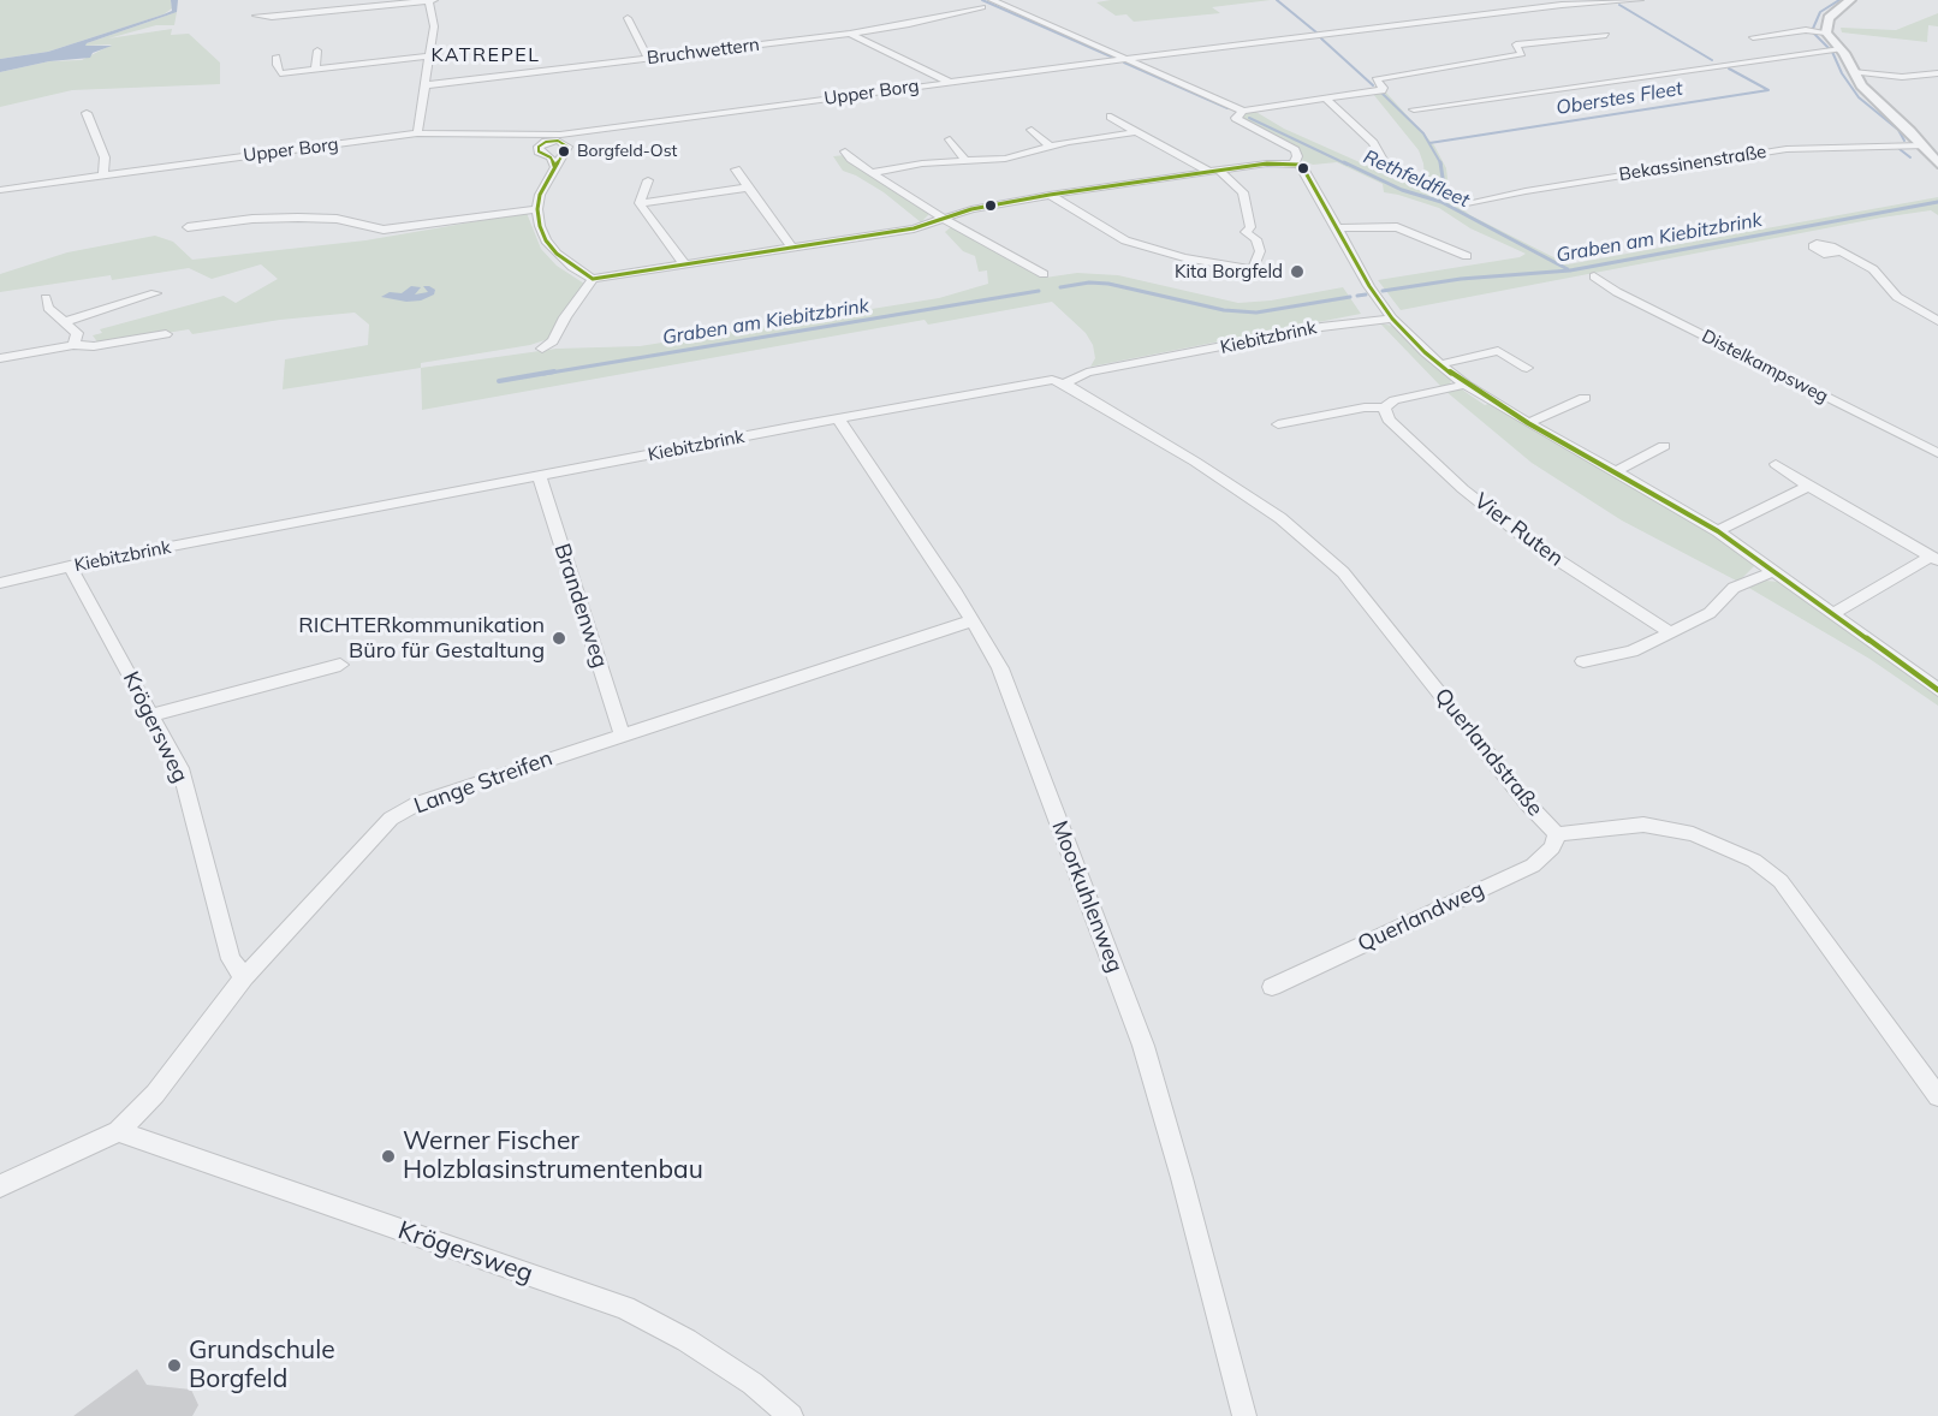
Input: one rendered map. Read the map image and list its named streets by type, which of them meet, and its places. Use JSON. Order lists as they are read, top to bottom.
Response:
{
  "streets": {
    "street": [
      "Bruchwettern",
      "Upper Borg",
      "Bekassinenstraße",
      "Kiebitzbrink",
      "Distelkampsweg",
      "Vier Ruten",
      "Brandenweg",
      "Krögersweg",
      "Querlandstraße",
      "Lange Streifen",
      "Moorkuhlenweg",
      "Querlandweg"
    ]
  },
  "crossings": [
    ["Kiebitzbrink", "Brandenweg"],
    ["Kiebitzbrink", "Krögersweg"],
    ["Kiebitzbrink", "Querlandstraße"],
    ["Kiebitzbrink", "Moorkuhlenweg"],
    ["Brandenweg", "Lange Streifen"],
    ["Krögersweg", "Lange Streifen"],
    ["Querlandstraße", "Querlandweg"],
    ["Lange Streifen", "Moorkuhlenweg"]
  ],
  "districts": ["KATREPEL"],
  "water": ["Oberstes Fleet", "Rethfeldfleet", "Graben am Kiebitzbrink"],
  "places": [
    "Borgfeld-Ost",
    "Kita Borgfeld",
    "RICHTERkommunikation Büro für Gestaltung",
    "Werner Fischer Holzblasinstrumentenbau",
    "Grundschule Borgfeld"
  ]
}
